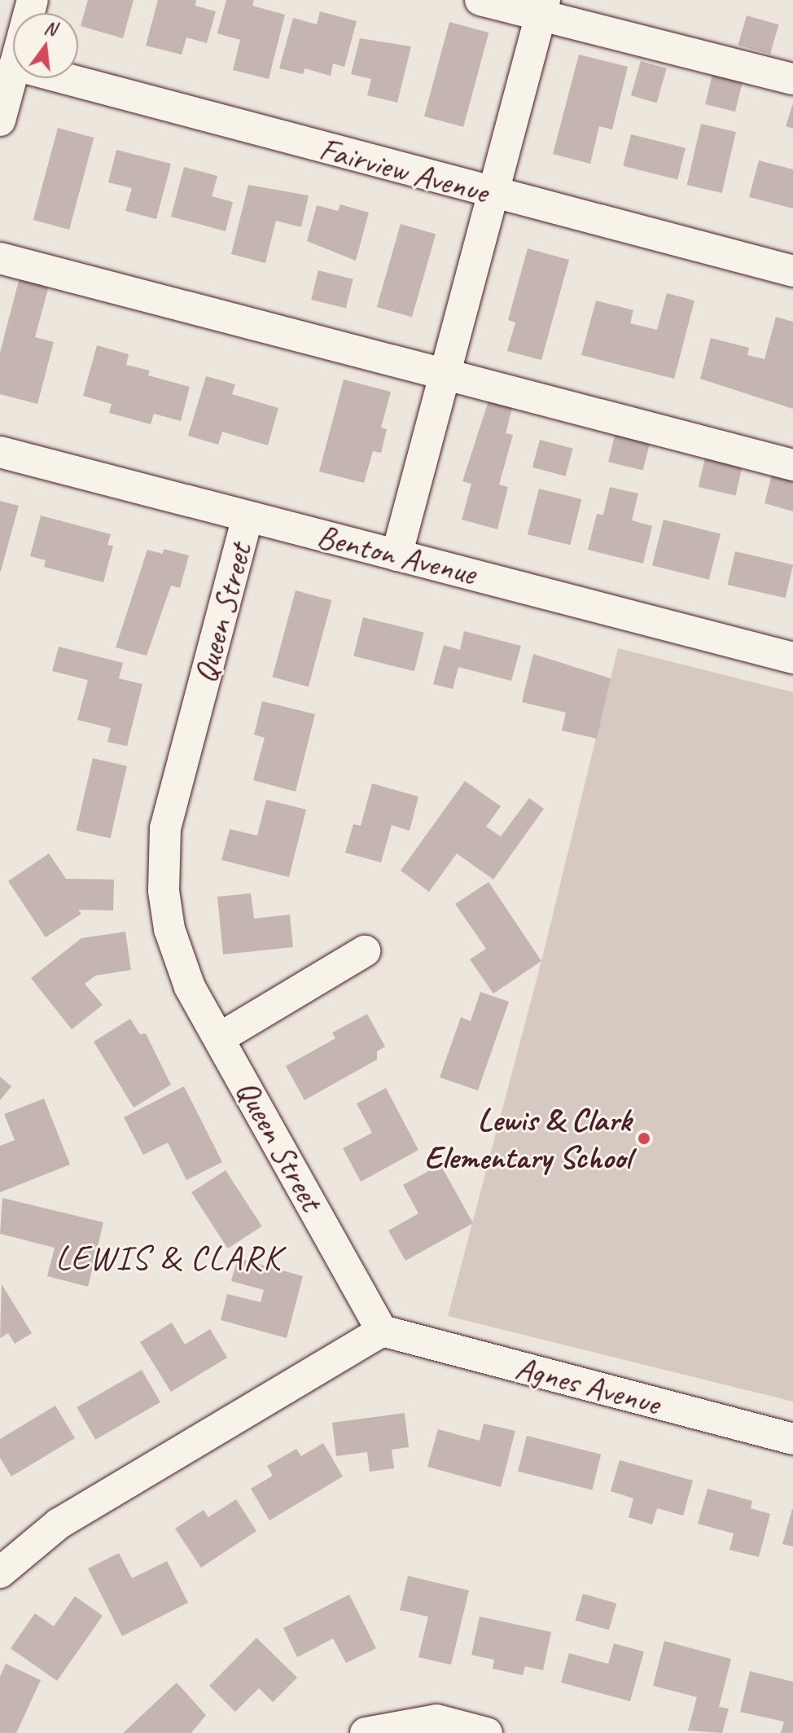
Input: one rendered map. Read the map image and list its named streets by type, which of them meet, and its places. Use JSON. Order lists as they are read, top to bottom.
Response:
{
  "streets": {
    "street": [
      "Fairview Avenue",
      "Benton Avenue",
      "Queen Street",
      "Agnes Avenue"
    ]
  },
  "crossings": [
    ["Benton Avenue", "Queen Street"],
    ["Queen Street", "Agnes Avenue"]
  ],
  "districts": ["LEWIS & CLARK"],
  "places": ["Lewis & Clark Elementary School"],
  "north": "top"
}
